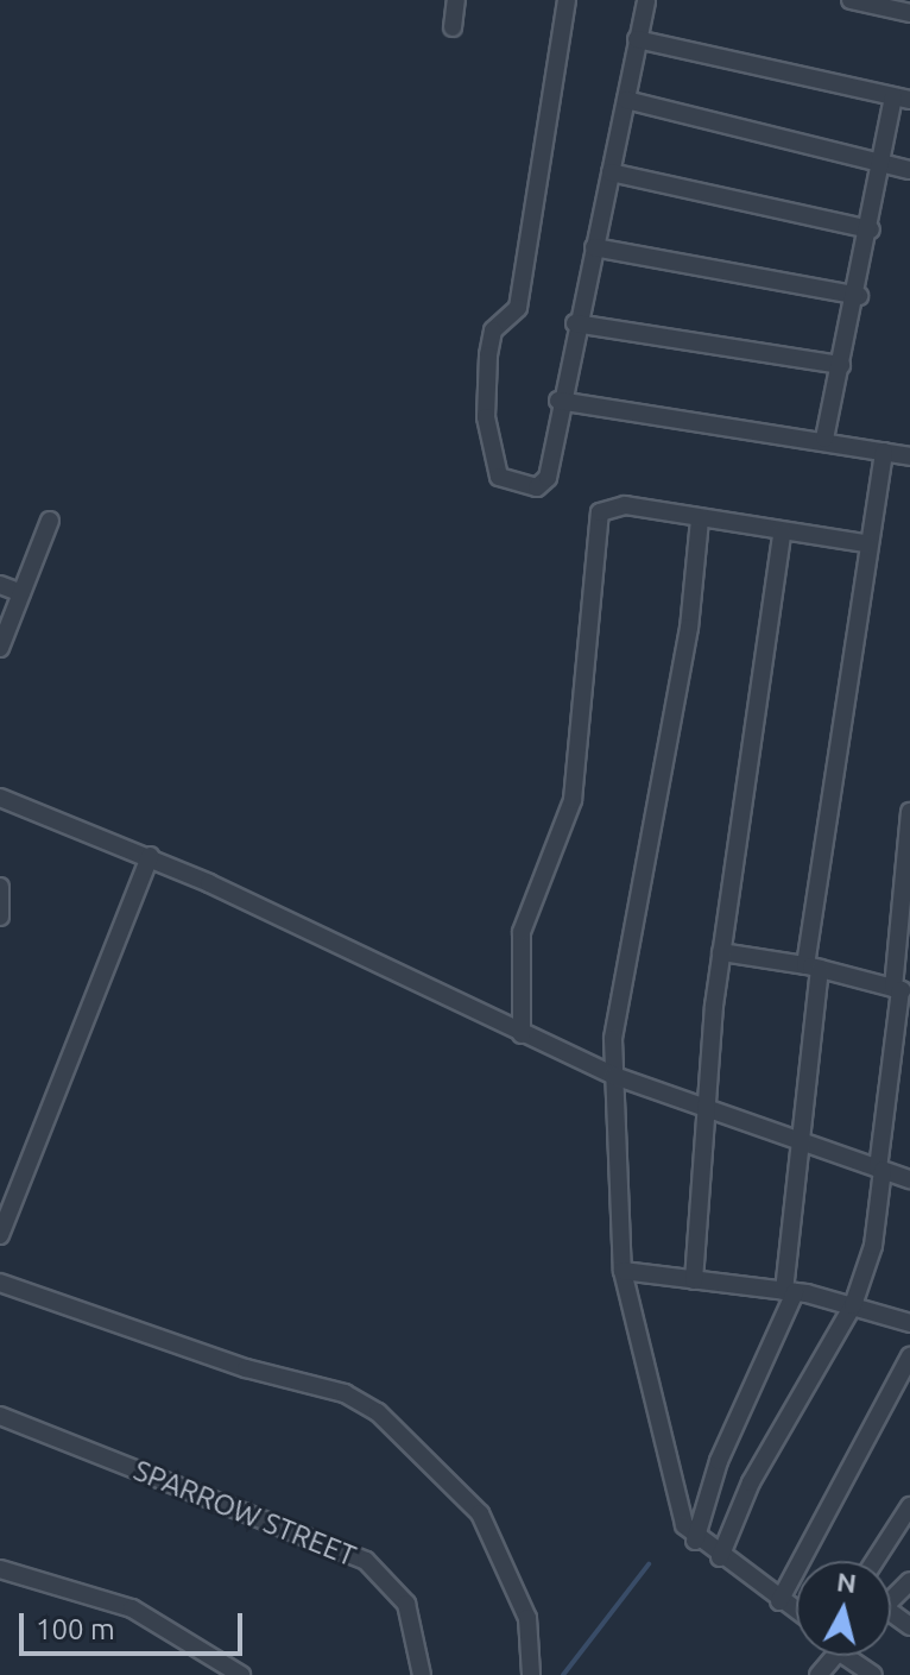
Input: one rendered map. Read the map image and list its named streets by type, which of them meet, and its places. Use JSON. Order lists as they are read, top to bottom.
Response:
{
  "streets": {
    "street": ["SPARROW STREET"]
  },
  "scale_bar": "100 m",
  "north": "top"
}
